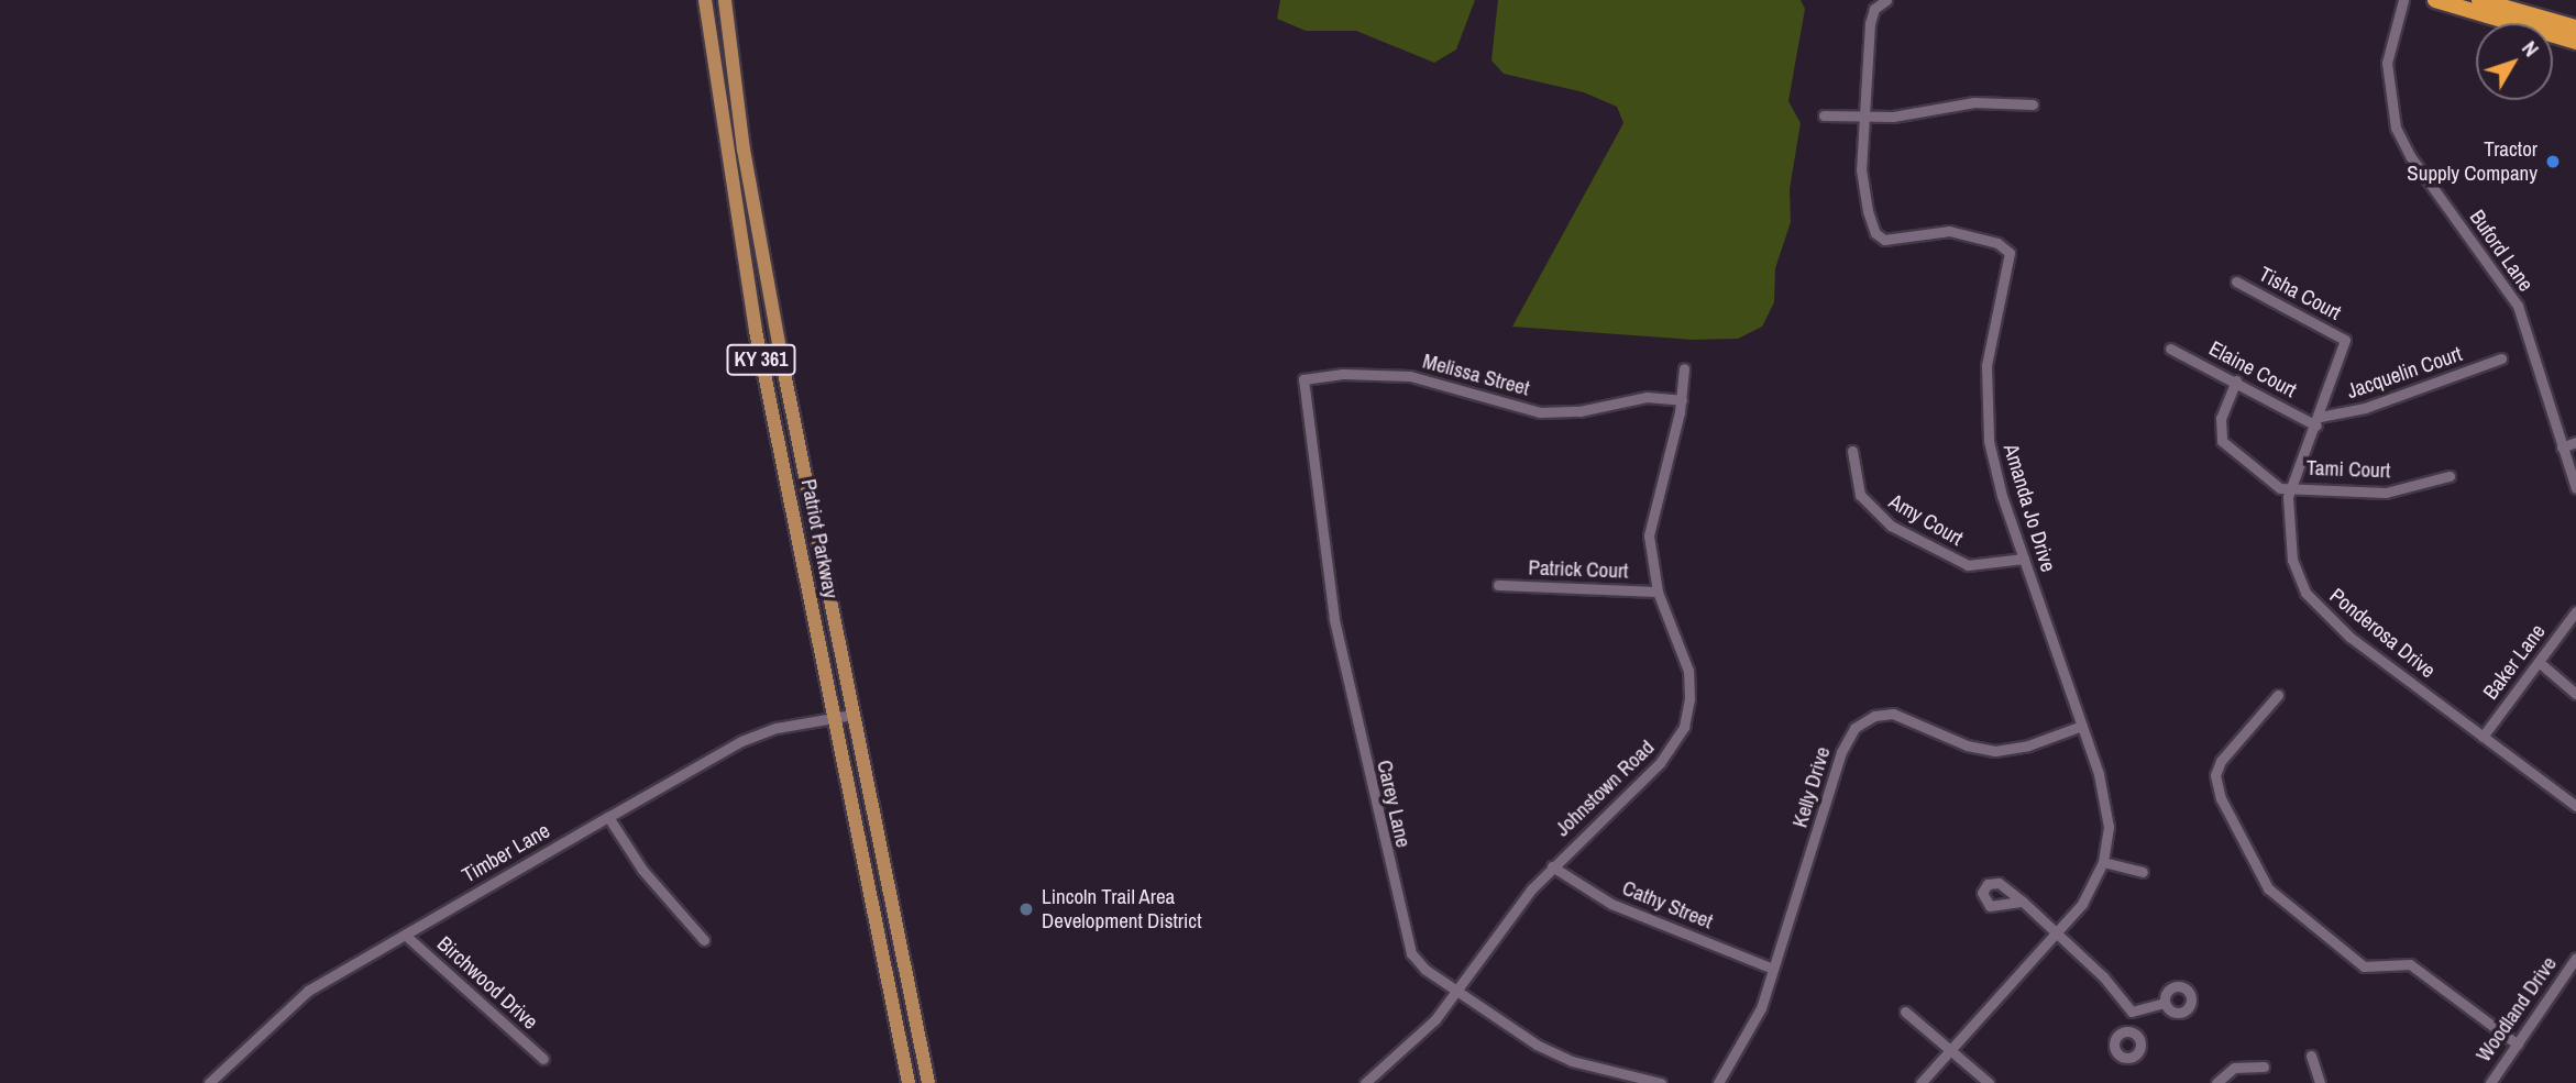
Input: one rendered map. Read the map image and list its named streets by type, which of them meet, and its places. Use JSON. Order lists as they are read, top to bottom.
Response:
{
  "streets": {
    "main road": ["KY 361", "Patriot Parkway"],
    "street": [
      "Buford Lane",
      "Tisha Court",
      "Elaine Court",
      "Jacquelin Court",
      "Melissa Street",
      "Tami Court",
      "Amanda Jo Drive",
      "Amy Court",
      "Patrick Court",
      "Ponderosa Drive",
      "Baker Lane",
      "Kelly Drive",
      "Johnstown Road",
      "Carey Lane",
      "Timber Lane",
      "Cathy Street",
      "Birchwood Drive",
      "Woodland Drive"
    ]
  },
  "crossings": [
    ["Tisha Court", "Ponderosa Drive"],
    ["Elaine Court", "Jacquelin Court"],
    ["Elaine Court", "Ponderosa Drive"],
    ["Jacquelin Court", "Ponderosa Drive"],
    ["Melissa Street", "Johnstown Road"],
    ["Melissa Street", "Carey Lane"],
    ["Tami Court", "Ponderosa Drive"],
    ["Amanda Jo Drive", "Amy Court"],
    ["Amanda Jo Drive", "Kelly Drive"],
    ["Patriot Parkway", "Timber Lane"],
    ["Patrick Court", "Johnstown Road"],
    ["Ponderosa Drive", "Baker Lane"],
    ["Kelly Drive", "Cathy Street"],
    ["Johnstown Road", "Carey Lane"],
    ["Johnstown Road", "Cathy Street"],
    ["Timber Lane", "Birchwood Drive"]
  ],
  "places": ["Tractor Supply Company", "Lincoln Trail Area Development District"],
  "north": "top right"
}
